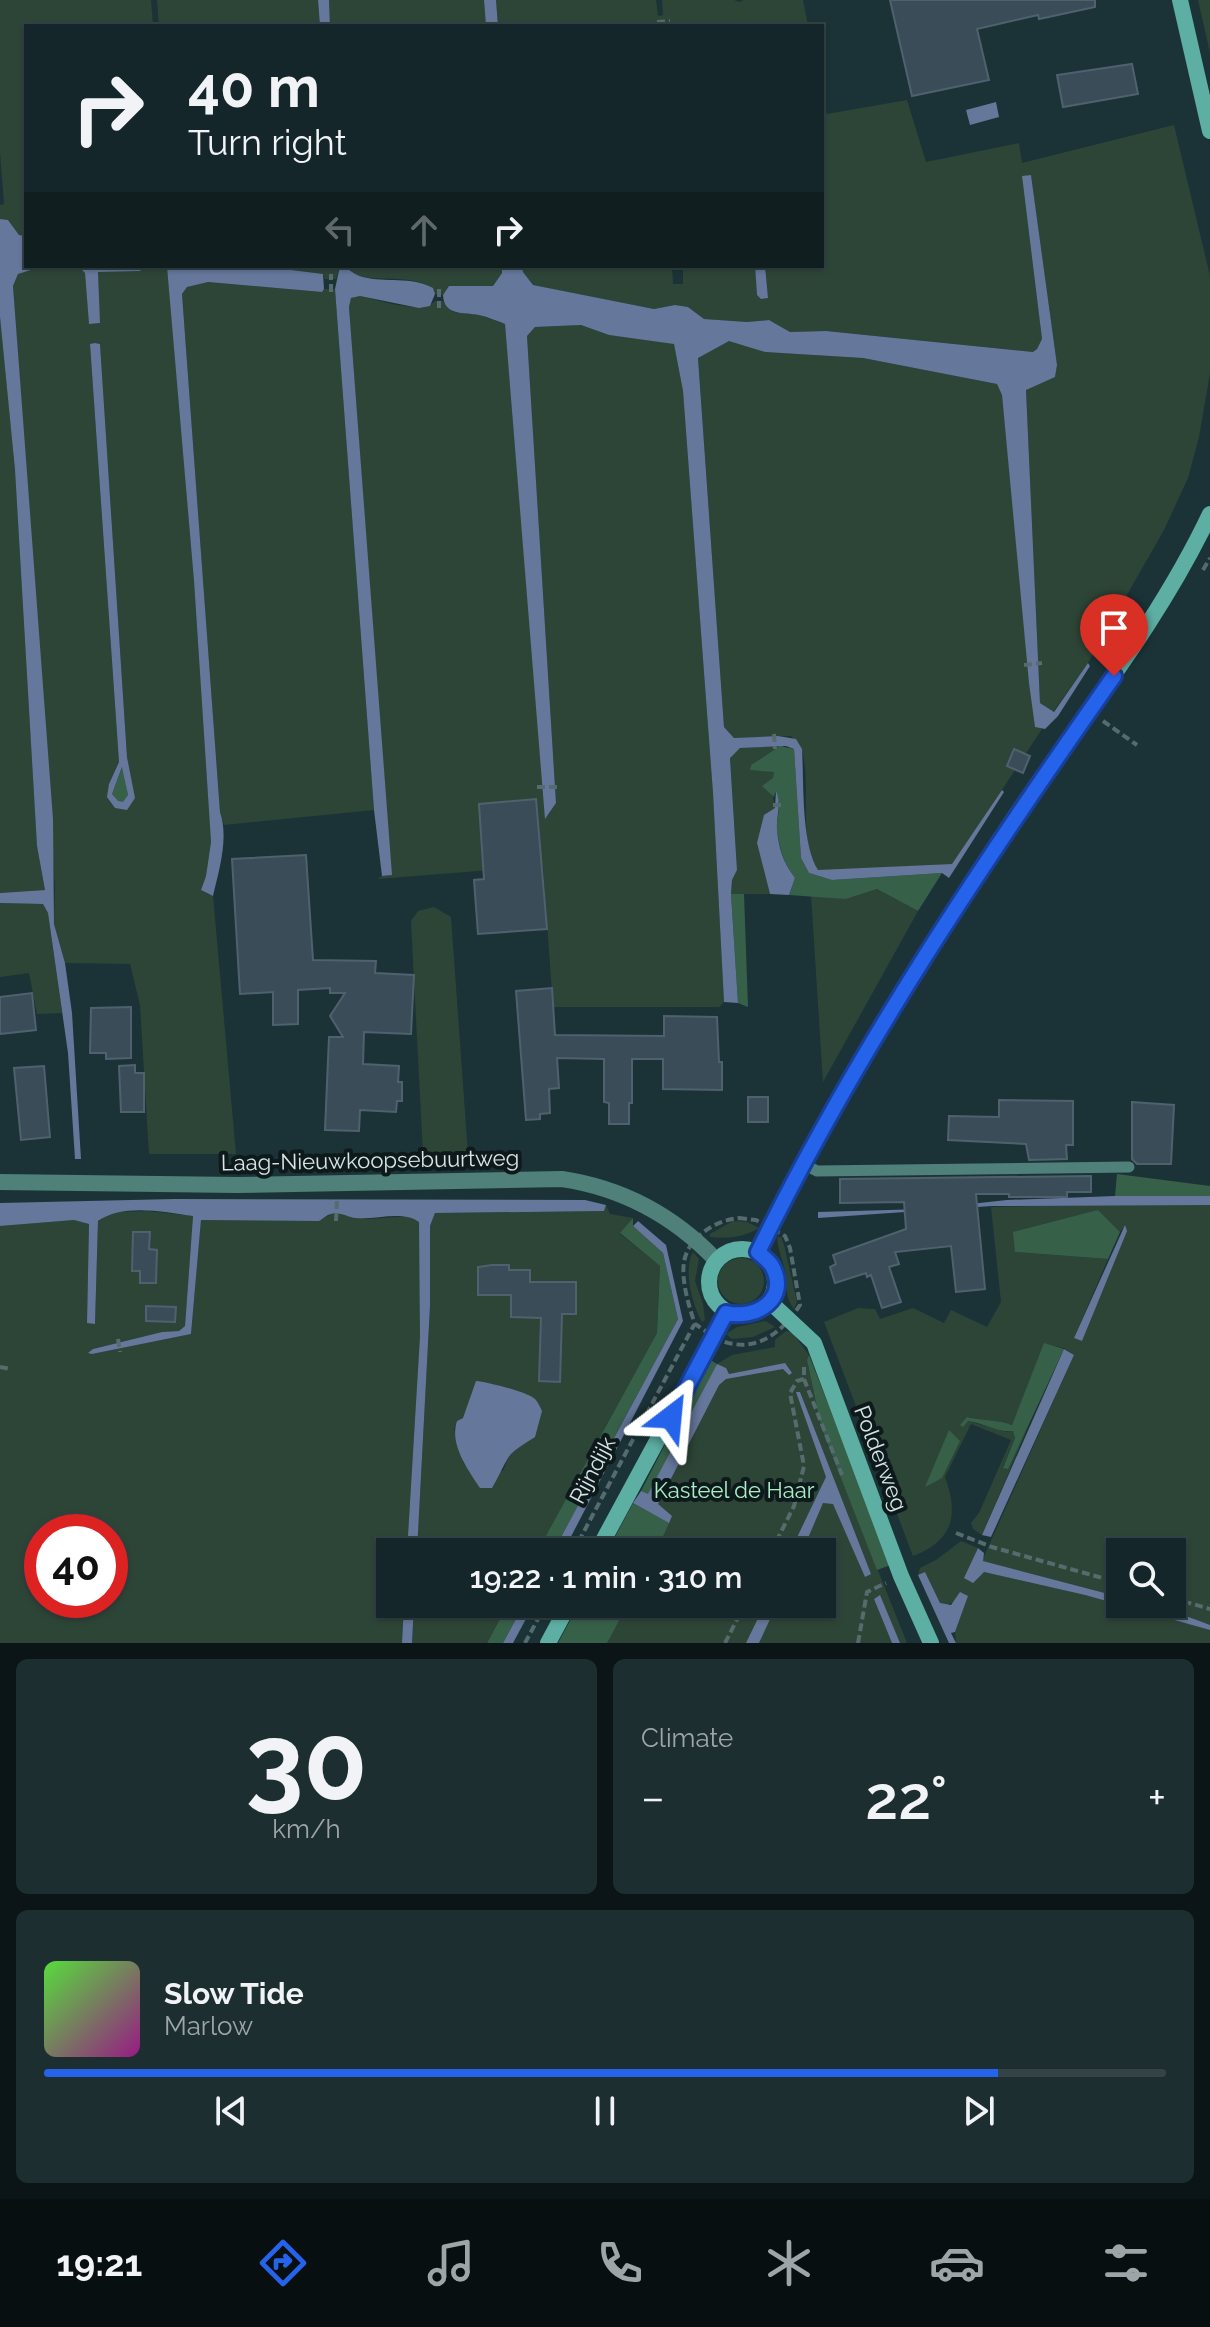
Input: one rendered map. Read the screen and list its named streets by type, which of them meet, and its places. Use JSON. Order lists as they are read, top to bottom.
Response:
{
  "streets": {
    "street": ["Laag-Nieuwkoopsebuurtweg", "Polderweg", "Rijndijk"]
  },
  "crossings": [
    ["Laag-Nieuwkoopsebuurtweg", "Polderweg"],
    ["Laag-Nieuwkoopsebuurtweg", "Rijndijk"],
    ["Polderweg", "Rijndijk"]
  ],
  "parks": ["Kasteel de Haar"],
  "page": {
    "turn": ["40 m", "Turn right"],
    "limit": "40",
    "trip": "19:22 · 1 min · 310 m",
    "tile": [
      ["30", "km/h"],
      "Climate"
    ],
    "heat": ["−", "22°", "+"],
    "song": ["Slow Tide", "Marlow"],
    "tabs": "19:21"
  }
}
